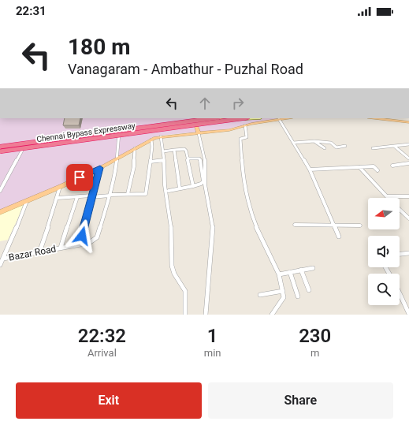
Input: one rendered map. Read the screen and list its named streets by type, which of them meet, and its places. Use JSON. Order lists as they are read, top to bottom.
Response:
{
  "streets": {
    "highway": ["Chennai Bypass Expressway"],
    "street": ["Bazar Road"]
  },
  "north": "left",
  "page": {
    "status": "22:31",
    "turn": ["180 m", "Vanagaram - Ambathur - Puzhal Road"],
    "eta": [
      "22:32",
      "Arrival",
      "1",
      "min",
      "230",
      "m"
    ],
    "buttons": ["Exit", "Share"]
  }
}
